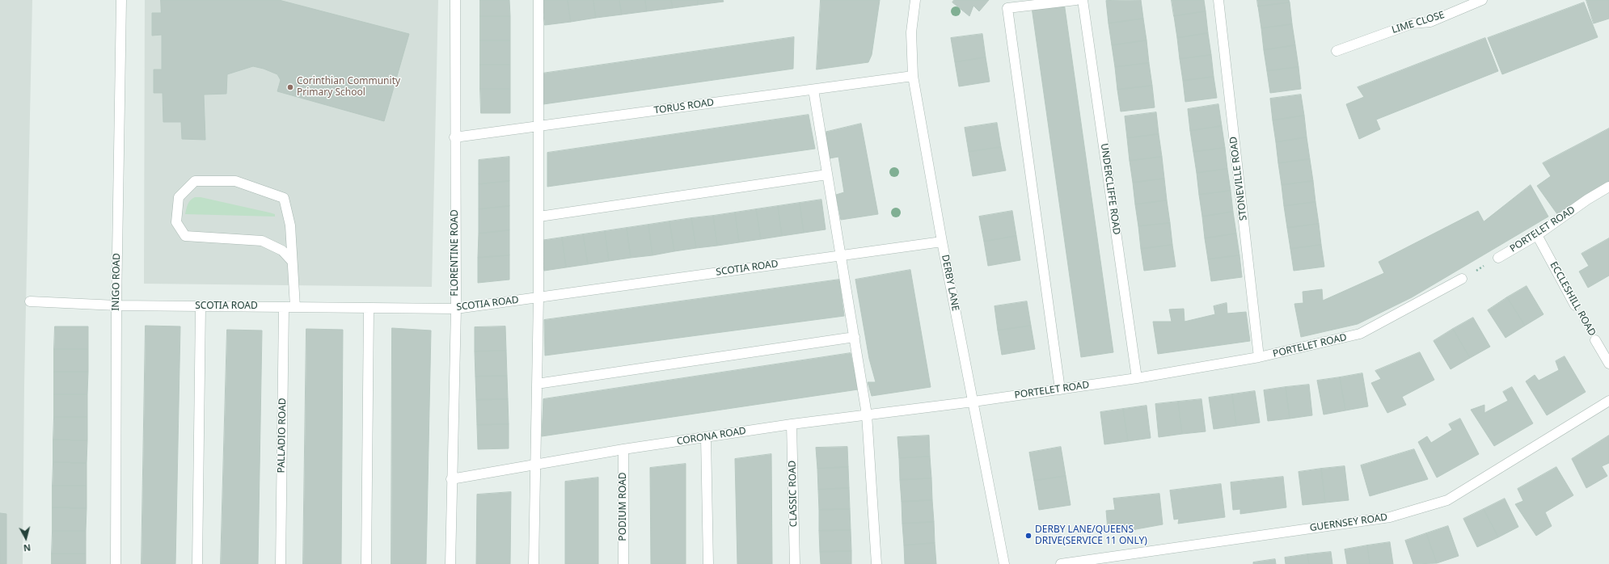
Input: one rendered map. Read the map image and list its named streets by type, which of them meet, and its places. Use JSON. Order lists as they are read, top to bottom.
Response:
{
  "streets": {
    "street": [
      "LIME CLOSE",
      "TORUS ROAD",
      "STONEVILLE ROAD",
      "UNDERCLIFFE ROAD",
      "PORTELET ROAD",
      "FLORENTINE ROAD",
      "SCOTIA ROAD",
      "INIGO ROAD",
      "DERBY LANE",
      "ECCLESHILL ROAD",
      "PALLADIO ROAD",
      "CORONA ROAD",
      "CLASSIC ROAD",
      "PODIUM ROAD",
      "GUERNSEY ROAD"
    ]
  },
  "crossings": [
    ["TORUS ROAD", "FLORENTINE ROAD"],
    ["TORUS ROAD", "DERBY LANE"],
    ["STONEVILLE ROAD", "PORTELET ROAD"],
    ["UNDERCLIFFE ROAD", "PORTELET ROAD"],
    ["PORTELET ROAD", "DERBY LANE"],
    ["PORTELET ROAD", "ECCLESHILL ROAD"],
    ["PORTELET ROAD", "CORONA ROAD"],
    ["FLORENTINE ROAD", "SCOTIA ROAD"],
    ["FLORENTINE ROAD", "CORONA ROAD"],
    ["SCOTIA ROAD", "INIGO ROAD"],
    ["SCOTIA ROAD", "DERBY LANE"],
    ["SCOTIA ROAD", "PALLADIO ROAD"],
    ["DERBY LANE", "CORONA ROAD"],
    ["CORONA ROAD", "CLASSIC ROAD"],
    ["CORONA ROAD", "PODIUM ROAD"]
  ],
  "places": ["Corinthian Community Primary School", "DERBY LANE/QUEENS DRIVE(SERVICE 11 ONLY)"],
  "north": "bottom"
}
